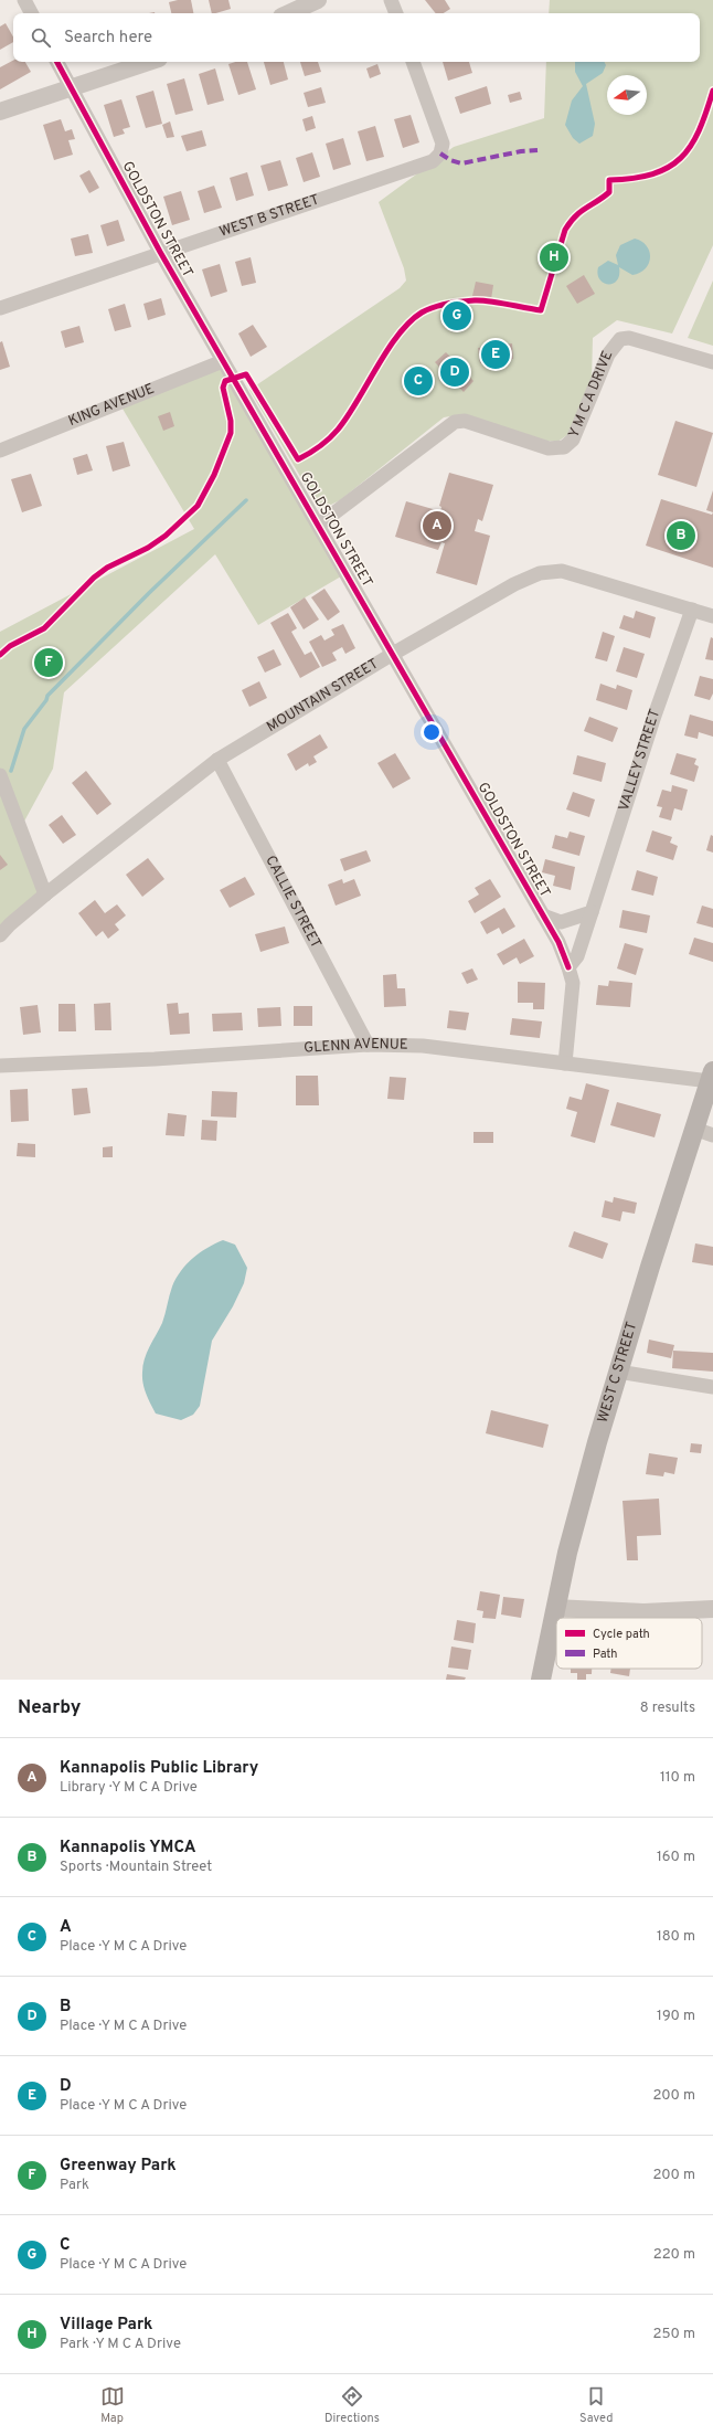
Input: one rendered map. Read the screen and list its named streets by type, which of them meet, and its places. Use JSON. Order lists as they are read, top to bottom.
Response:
{
  "streets": {
    "main road": ["WEST C STREET"],
    "street": [
      "WEST B STREET",
      "GOLDSTON STREET",
      "Y M C A DRIVE",
      "KING AVENUE",
      "MOUNTAIN STREET",
      "VALLEY STREET",
      "CALLIE STREET",
      "GLENN AVENUE"
    ]
  },
  "crossings": [
    ["WEST B STREET", "GOLDSTON STREET"],
    ["GOLDSTON STREET", "Y M C A DRIVE"],
    ["GOLDSTON STREET", "KING AVENUE"],
    ["GOLDSTON STREET", "MOUNTAIN STREET"],
    ["GOLDSTON STREET", "VALLEY STREET"],
    ["MOUNTAIN STREET", "VALLEY STREET"],
    ["MOUNTAIN STREET", "CALLIE STREET"],
    ["CALLIE STREET", "GLENN AVENUE"],
    ["GLENN AVENUE", "WEST C STREET"]
  ],
  "legend": ["Cycle path", "Path"],
  "north": "left",
  "page": {
    "search": "Search here",
    "pins": [
      "H",
      "G",
      "E",
      "D",
      "C",
      "A",
      "B",
      "F"
    ],
    "heading": ["Nearby", "8 results"],
    "list": [
      {
        "mark": "A",
        "name": "Kannapolis Public Library",
        "note": "Library · Y M C A Drive",
        "value": "110 m"
      },
      {
        "mark": "B",
        "name": "Kannapolis YMCA",
        "note": "Sports · Mountain Street",
        "value": "160 m"
      },
      {
        "mark": "C",
        "name": "A",
        "note": "Place · Y M C A Drive",
        "value": "180 m"
      },
      {
        "mark": "D",
        "name": "B",
        "note": "Place · Y M C A Drive",
        "value": "190 m"
      },
      {
        "mark": "E",
        "name": "D",
        "note": "Place · Y M C A Drive",
        "value": "200 m"
      },
      {
        "mark": "F",
        "name": "Greenway Park",
        "note": "Park",
        "value": "200 m"
      },
      {
        "mark": "G",
        "name": "C",
        "note": "Place · Y M C A Drive",
        "value": "220 m"
      },
      {
        "mark": "H",
        "name": "Village Park",
        "note": "Park · Y M C A Drive",
        "value": "250 m"
      }
    ],
    "nav": ["Map", "Directions", "Saved"]
  }
}
